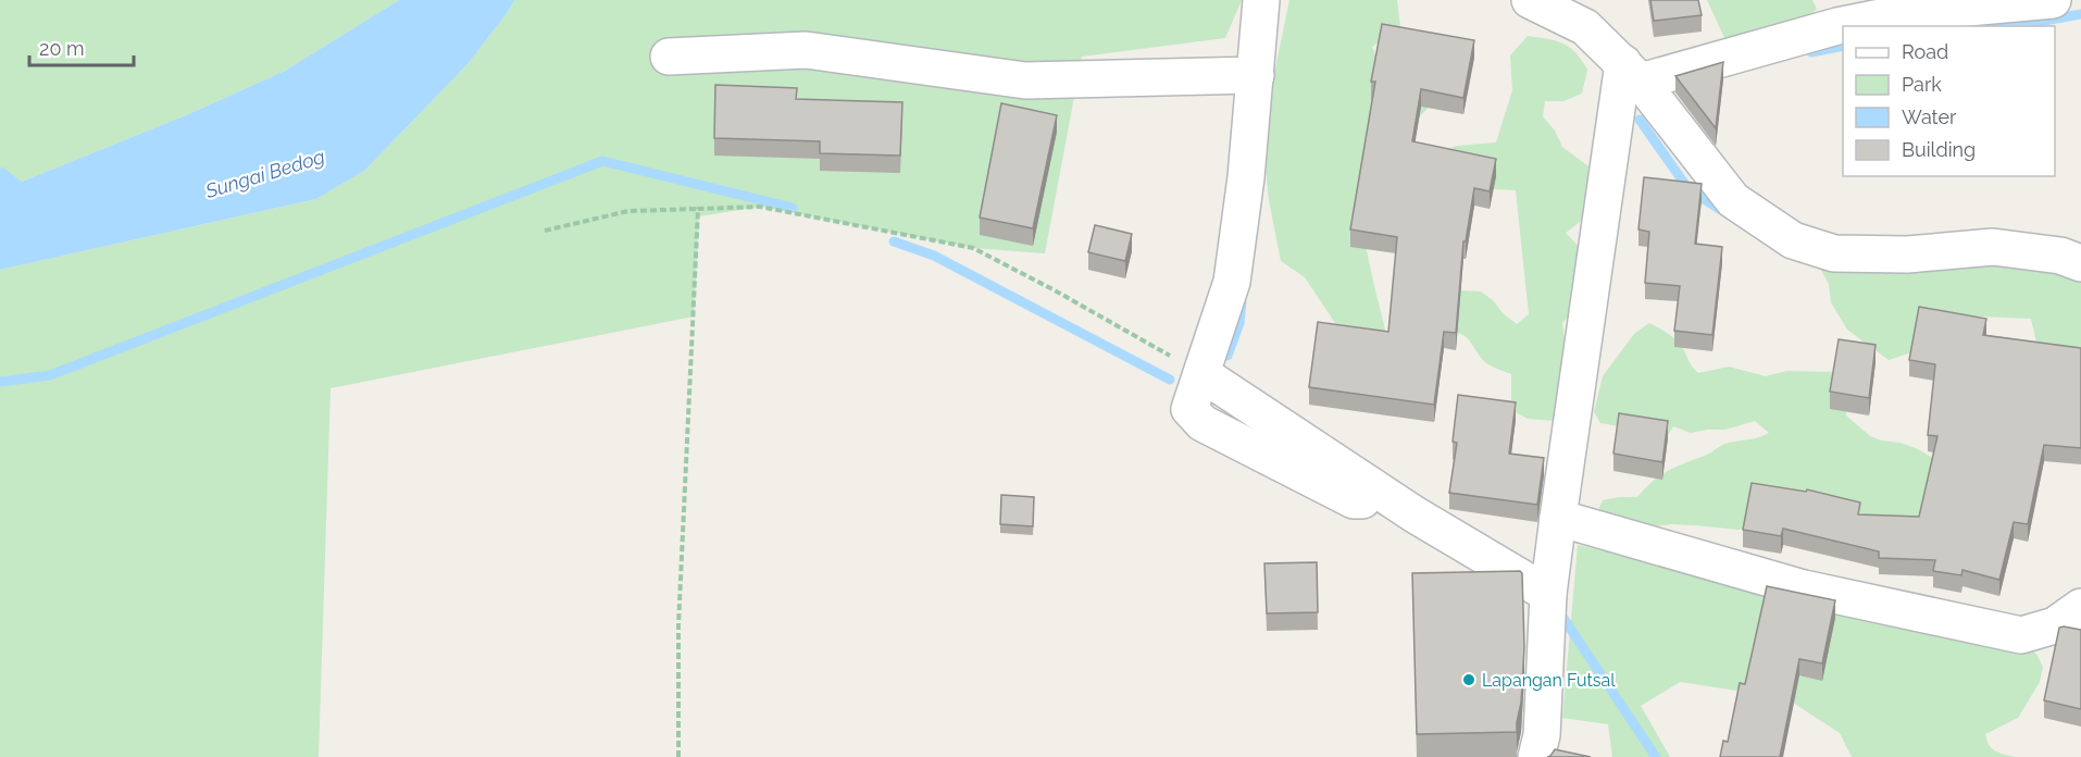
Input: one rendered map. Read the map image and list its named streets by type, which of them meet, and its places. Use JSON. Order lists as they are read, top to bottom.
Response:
{
  "water": ["Sungai Bedog"],
  "places": ["Lapangan Futsal"],
  "legend": [
    "Road",
    "Park",
    "Water",
    "Building"
  ],
  "scale_bar": "20 m"
}
